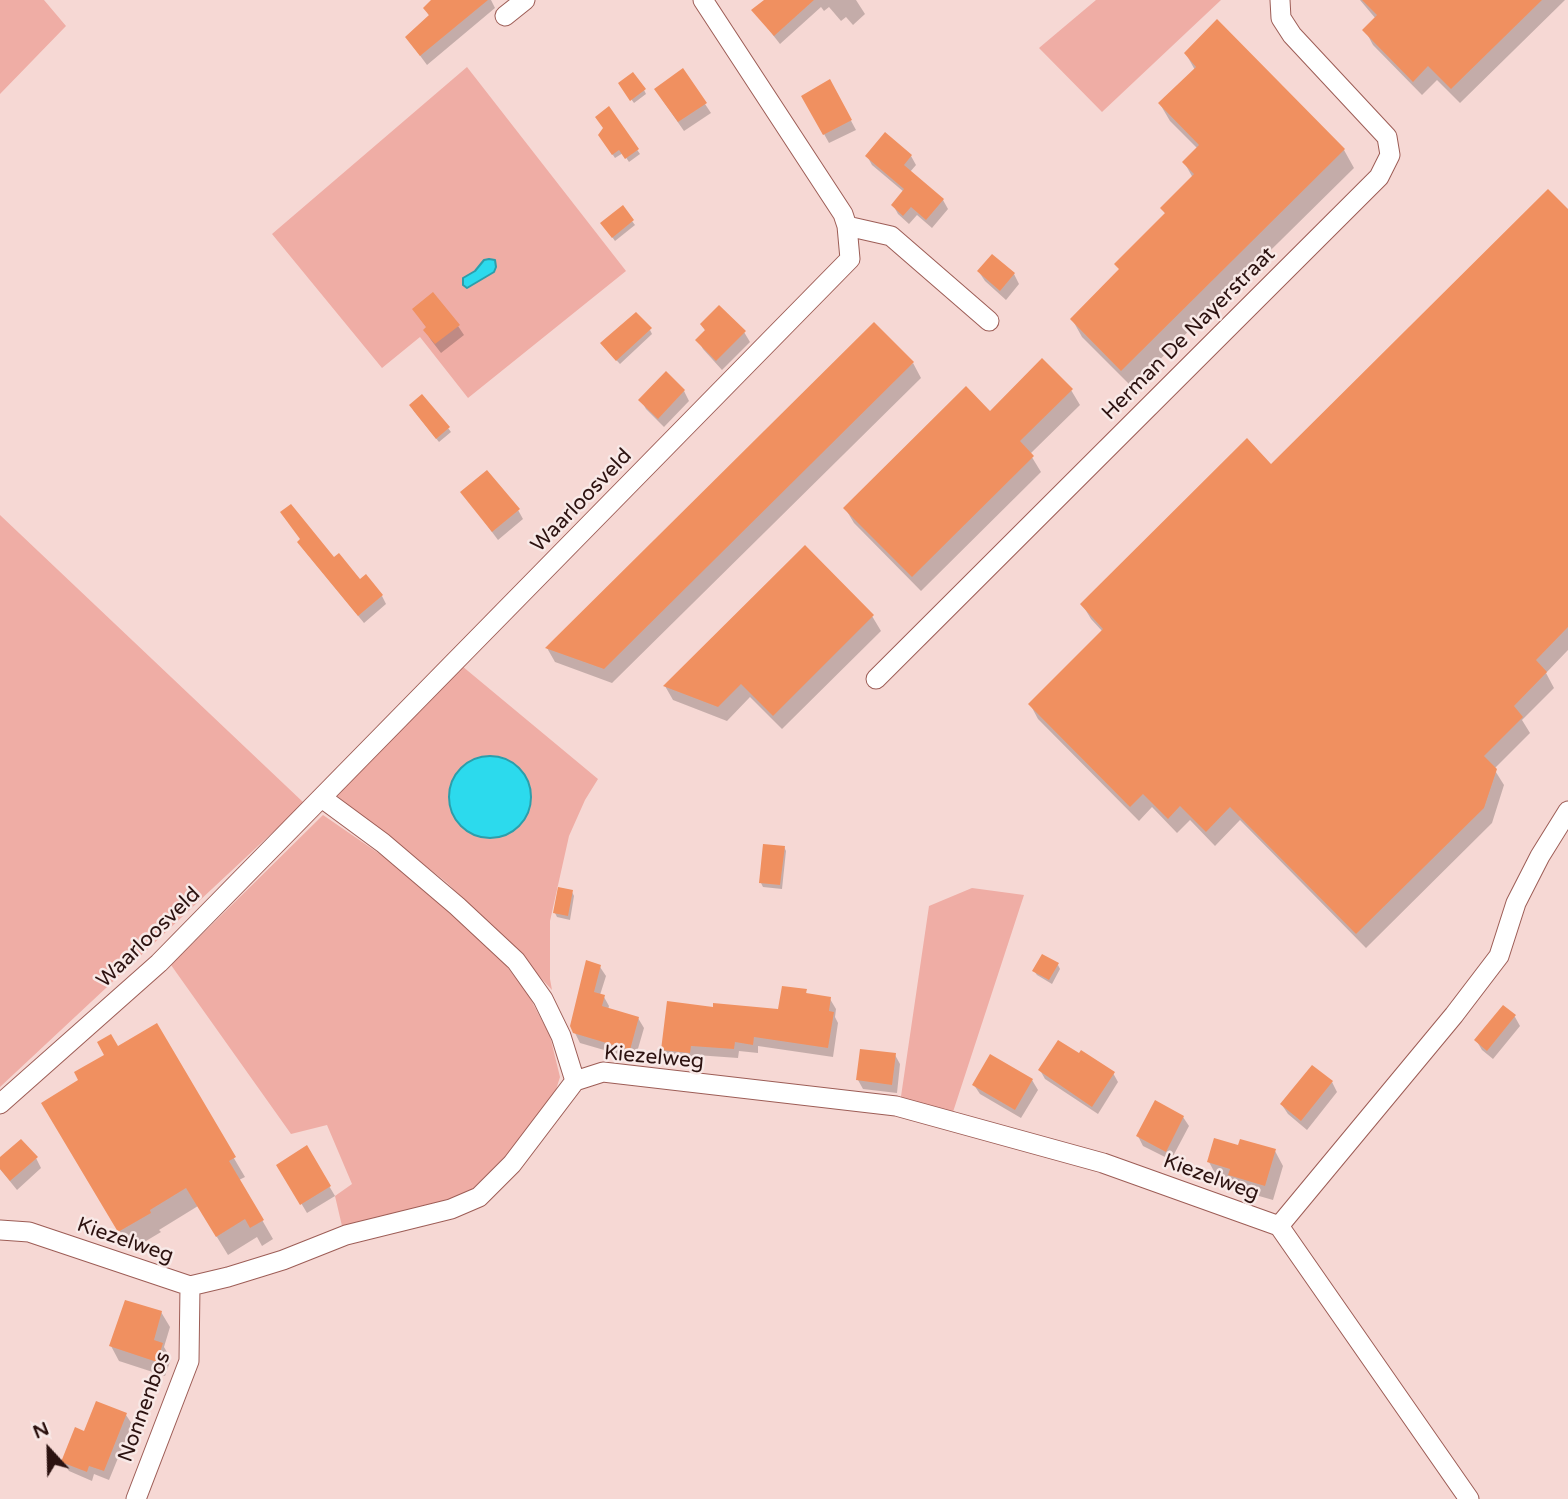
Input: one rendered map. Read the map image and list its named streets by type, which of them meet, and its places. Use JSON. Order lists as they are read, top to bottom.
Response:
{
  "streets": {
    "street": [
      "Herman De Nayerstraat",
      "Waarloosveld",
      "Kiezelweg",
      "Nonnenbos"
    ]
  },
  "crossings": [
    ["Kiezelweg", "Nonnenbos"]
  ],
  "north": "top"
}
